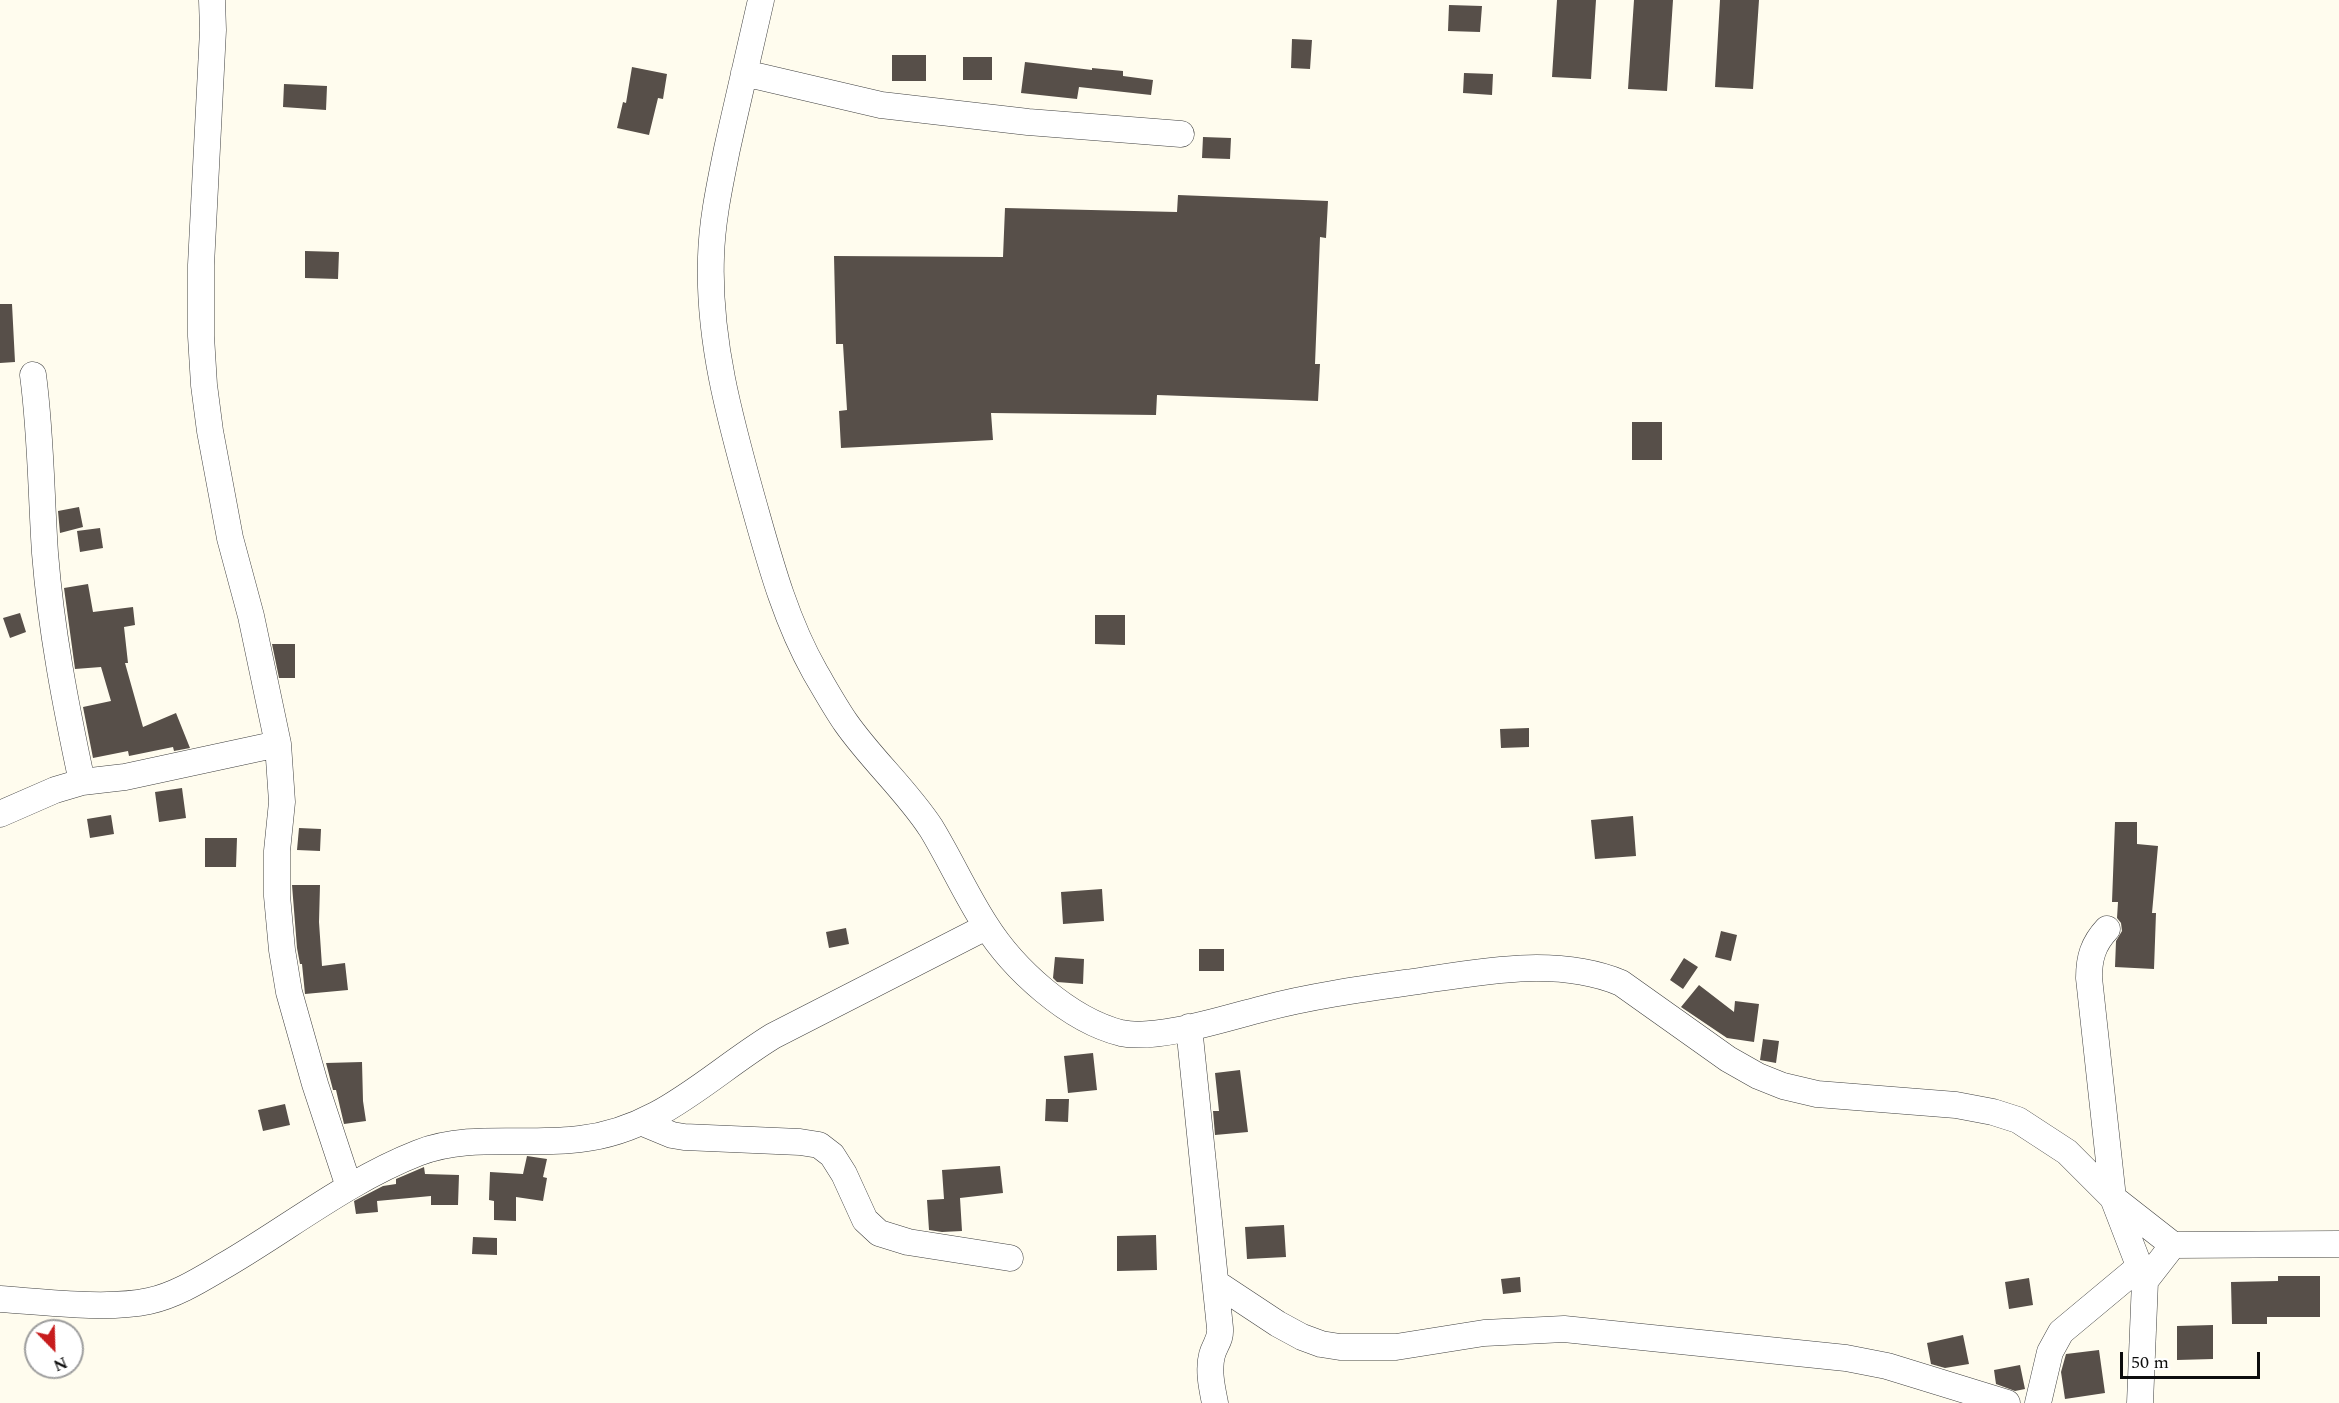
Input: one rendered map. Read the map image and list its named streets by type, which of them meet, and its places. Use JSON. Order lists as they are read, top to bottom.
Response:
{
  "scale_bar": "50 m",
  "north": "bottom right"
}
